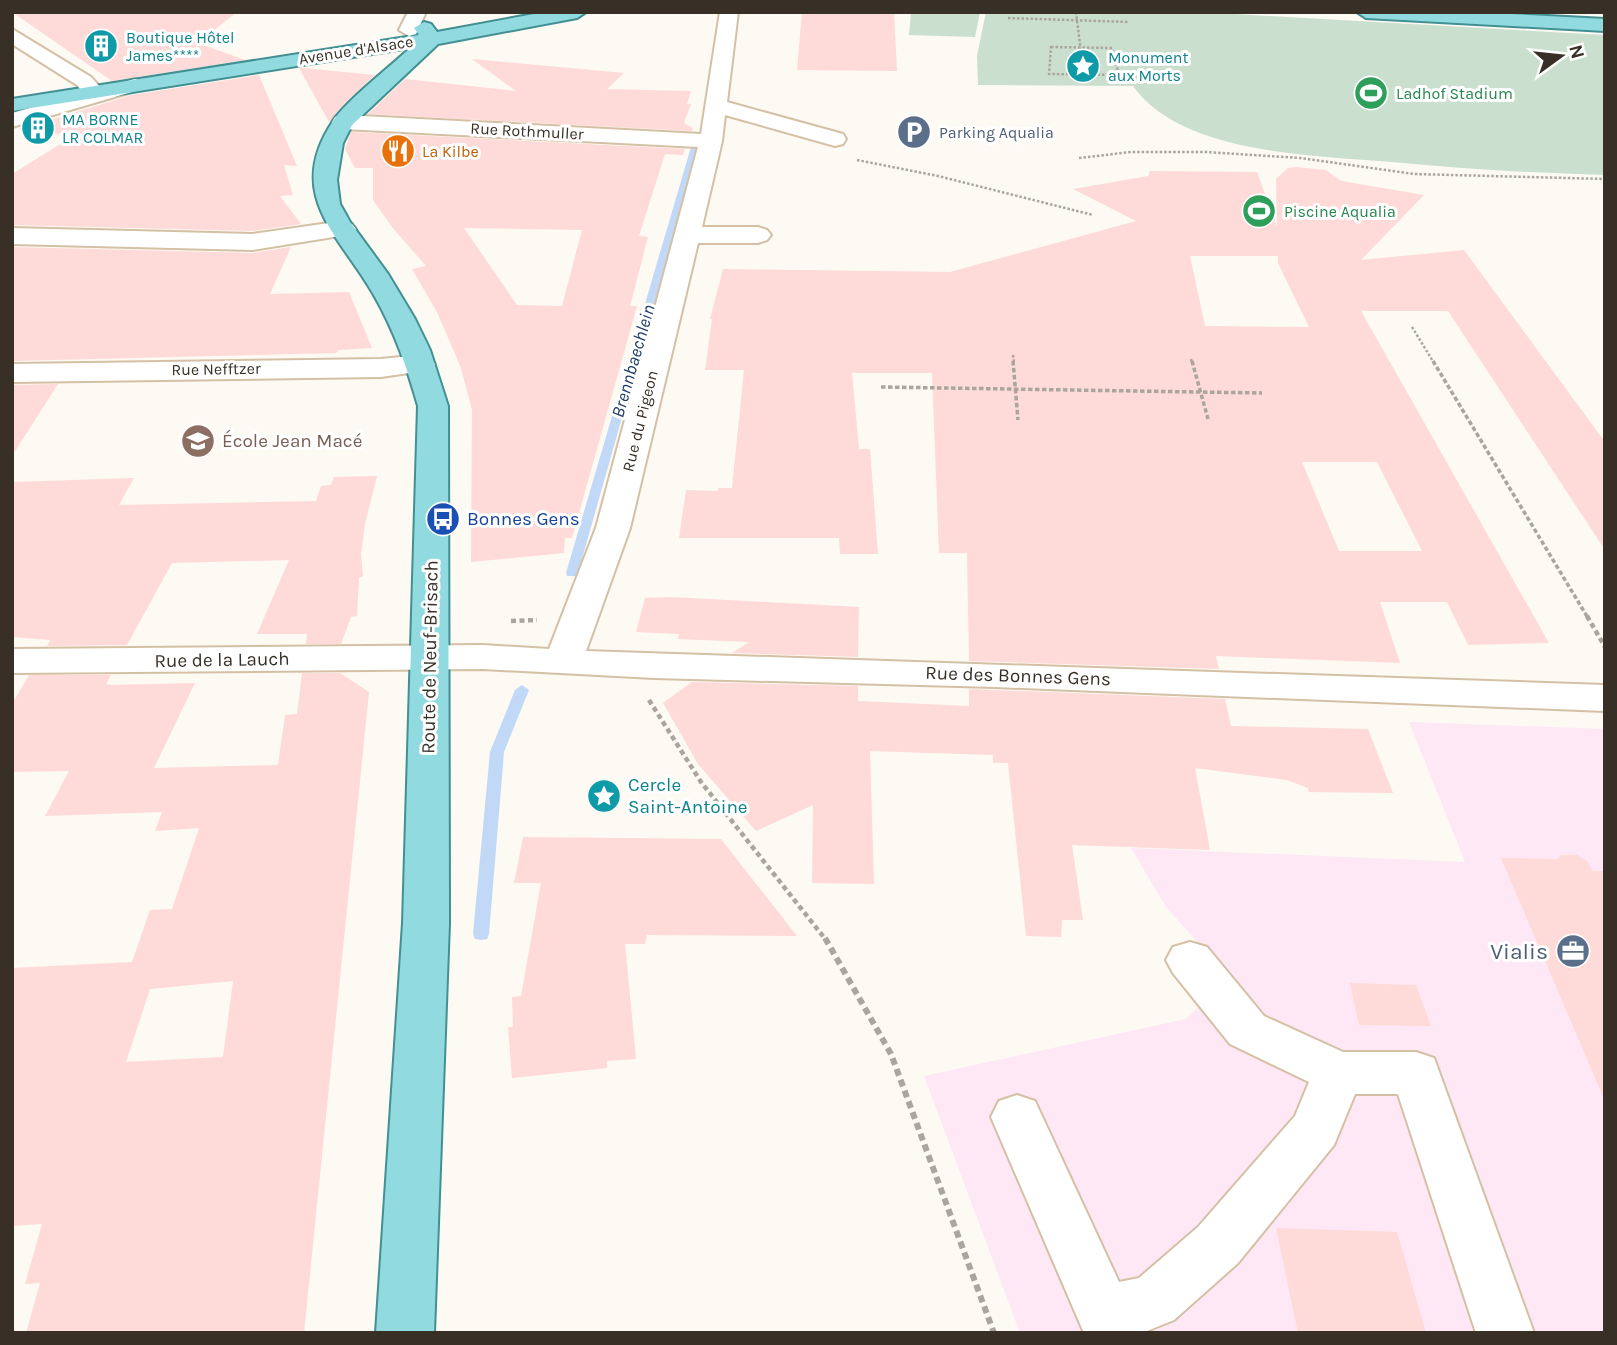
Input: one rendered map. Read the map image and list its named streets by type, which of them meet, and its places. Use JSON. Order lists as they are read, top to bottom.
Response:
{
  "streets": {
    "main road": ["Avenue d'Alsace", "Route de Neuf-Brisach"],
    "street": [
      "Rue Rothmuller",
      "Rue Nefftzer",
      "Rue du Pigeon",
      "Rue de la Lauch",
      "Rue des Bonnes Gens"
    ]
  },
  "crossings": [
    ["Avenue d'Alsace", "Route de Neuf-Brisach"],
    ["Rue Rothmuller", "Rue du Pigeon"],
    ["Rue Rothmuller", "Route de Neuf-Brisach"],
    ["Rue Nefftzer", "Route de Neuf-Brisach"],
    ["Rue du Pigeon", "Rue des Bonnes Gens"],
    ["Route de Neuf-Brisach", "Rue de la Lauch"],
    ["Route de Neuf-Brisach", "Rue des Bonnes Gens"],
    ["Rue de la Lauch", "Rue des Bonnes Gens"]
  ],
  "water": ["Brennbaechlein"],
  "places": {
    "building": ["Boutique Hôtel James****", "MA BORNE LR COLMAR"],
    "place": ["Monument aux Morts", "Cercle Saint-Antoine"],
    "sports": ["Ladhof Stadium", "Piscine Aqualia"],
    "parking": ["Parking Aqualia"],
    "restaurant": ["La Kilbe"],
    "school or university": ["École Jean Macé"],
    "bus stop": ["Bonnes Gens"],
    "office": ["Vialis"]
  },
  "north": "right"
}
